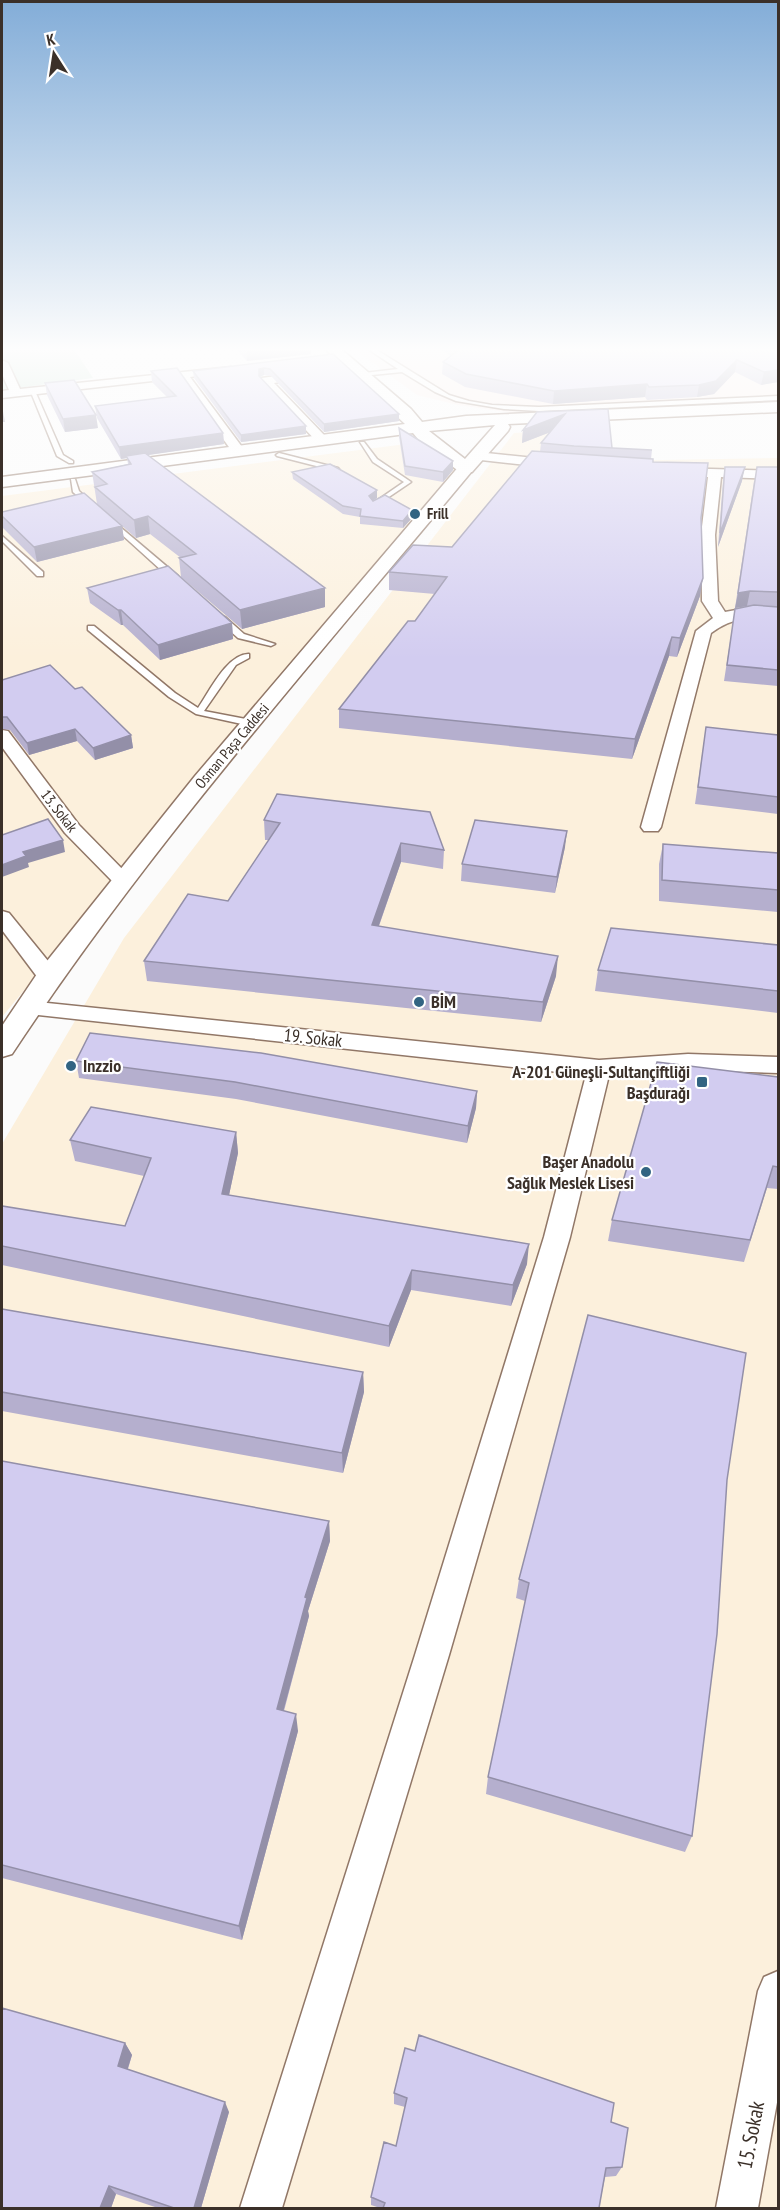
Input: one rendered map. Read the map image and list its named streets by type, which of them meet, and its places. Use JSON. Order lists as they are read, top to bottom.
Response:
{
  "streets": {
    "street": [
      "Osman Paşa Caddesi",
      "13. Sokak",
      "19. Sokak",
      "15. Sokak"
    ]
  },
  "crossings": [
    ["Osman Paşa Caddesi", "13. Sokak"],
    ["Osman Paşa Caddesi", "19. Sokak"]
  ],
  "places": {
    "other": [
      "Frill",
      "BİM",
      "Inzzio",
      "Başer Anadolu Sağlık Meslek Lisesi"
    ],
    "transit": ["A-201 Güneşli-Sultançiftliği Başdurağı"]
  },
  "north": "top"
}
